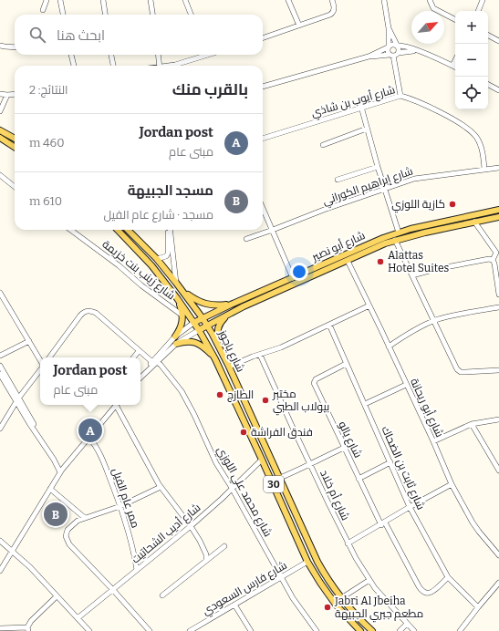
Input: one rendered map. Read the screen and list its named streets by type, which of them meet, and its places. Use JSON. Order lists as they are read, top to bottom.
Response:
{
  "streets": {
    "main road": ["شارع أبو نصير", "شارع ياجوز", "30"],
    "street": [
      "شارع أيوب بن شاذي",
      "شارع إبراهيم الكوراني",
      "شارع زينب بنت خزيمة",
      "شارع أبو ريحانة",
      "شارع يالو",
      "شارع ثابت بن الضحاك",
      "شارع محمد علي اللوزي",
      "شارع أم خلاد",
      "ممر عام الفيل",
      "شارع أديب الشحاتيت",
      "شارع فارس السعودي"
    ]
  },
  "crossings": [
    ["شارع أيوب بن شاذي", "شارع إبراهيم الكوراني"],
    ["شارع أبو نصير", "شارع ياجوز"],
    ["شارع أبو نصير", "شارع أبو ريحانة"],
    ["شارع ياجوز", "شارع أديب الشحاتيت"],
    ["شارع ياجوز", "شارع فارس السعودي"],
    ["شارع يالو", "شارع ثابت بن الضحاك"],
    ["شارع محمد علي اللوزي", "شارع أديب الشحاتيت"],
    ["شارع محمد علي اللوزي", "شارع فارس السعودي"],
    ["ممر عام الفيل", "شارع أديب الشحاتيت"]
  ],
  "places": [
    "كازية اللوزي",
    "Alattas Hotel Suites",
    "الطازج",
    "مختبر بيولاب الطبي",
    "فندق الفراشة",
    "Jabri Al Jbeiha مطعم جبري الجبيهة"
  ],
  "north": "top right",
  "page": {
    "map_buttons": ["+", "−"],
    "search": "ابحث هنا",
    "heading": ["بالقرب منك", "النتائج: 2"],
    "list": [
      {
        "mark": "A",
        "name": "Jordan post",
        "note": "مبنى عام",
        "value": "460 m"
      },
      {
        "mark": "B",
        "name": "مسجد الجبيهة",
        "note": "مسجد · شارع عام الفيل",
        "value": "610 m"
      }
    ],
    "popup": ["Jordan post", "مبنى عام"],
    "pins": ["A", "B"]
  }
}
